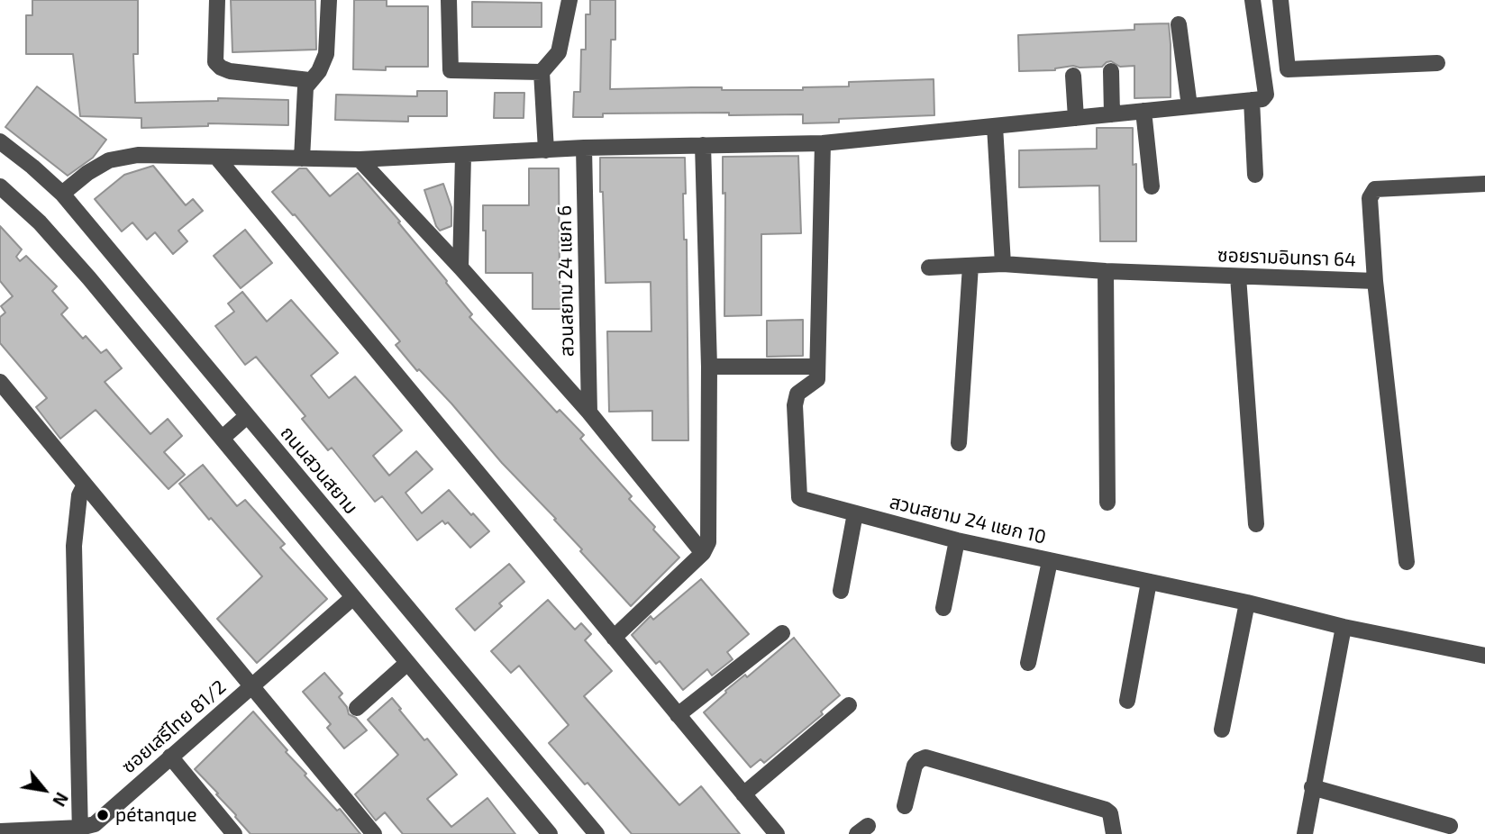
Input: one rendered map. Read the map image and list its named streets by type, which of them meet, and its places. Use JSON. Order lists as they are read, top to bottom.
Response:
{
  "streets": {
    "street": [
      "ซอยรามอินทรา 64",
      "สวนสยาม 24 แยก 6",
      "ถนนสวนสยาม",
      "สวนสยาม 24 แยก 10",
      "ซอยเสรีไทย 81/2"
    ]
  },
  "places": ["pétanque"],
  "north": "bottom right"
}
